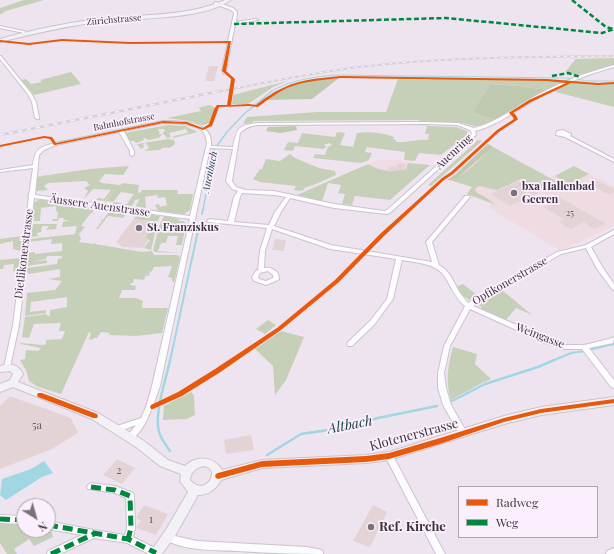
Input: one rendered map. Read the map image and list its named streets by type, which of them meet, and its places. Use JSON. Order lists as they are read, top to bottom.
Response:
{
  "streets": {
    "main road": ["Zürichstrasse", "Klotenerstrasse"],
    "street": [
      "Bahnhofstrasse",
      "Auenring",
      "Äussere Auenstrasse",
      "Dietlikonerstrasse",
      "Opfikonerstrasse",
      "Weingasse"
    ]
  },
  "crossings": [
    ["Bahnhofstrasse", "Äussere Auenstrasse"],
    ["Bahnhofstrasse", "Dietlikonerstrasse"],
    ["Äussere Auenstrasse", "Dietlikonerstrasse"],
    ["Opfikonerstrasse", "Weingasse"],
    ["Opfikonerstrasse", "Klotenerstrasse"]
  ],
  "water": ["Auenbach", "Altbach"],
  "places": ["bxa Hallenbad Geeren", "St. Franziskus", "Ref. Kirche"],
  "house_numbers": [
    "25",
    "5a",
    "2",
    "1"
  ],
  "legend": ["Radweg", "Weg"],
  "north": "bottom right"
}
